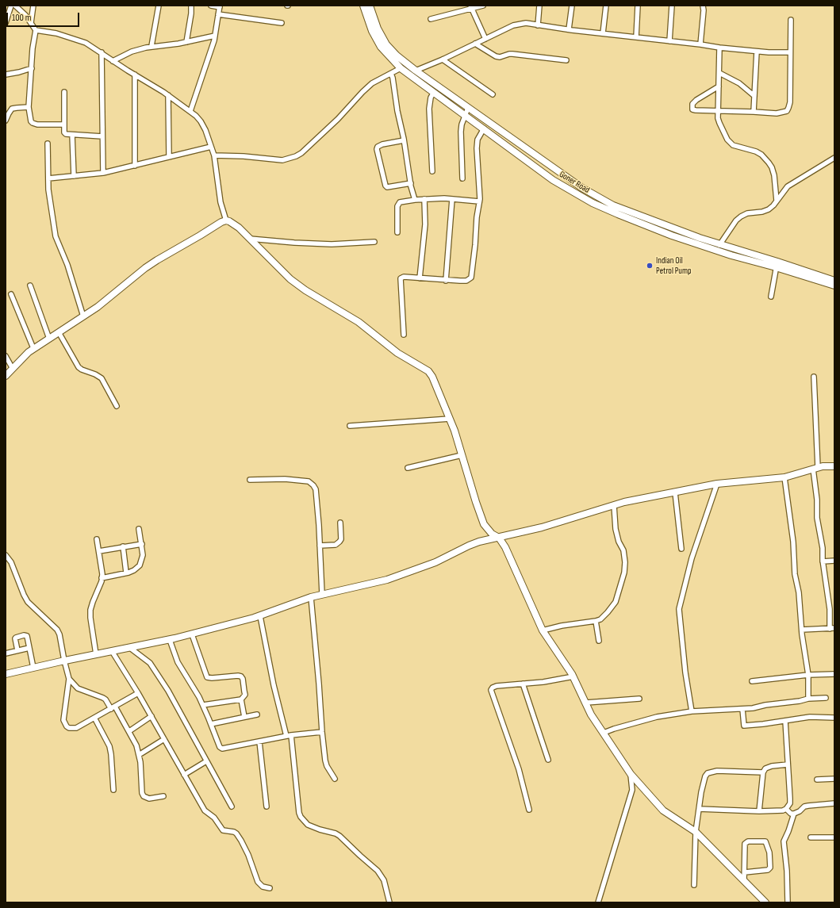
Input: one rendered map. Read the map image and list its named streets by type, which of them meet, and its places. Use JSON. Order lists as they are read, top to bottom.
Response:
{
  "streets": {
    "street": ["Goner Road"]
  },
  "places": ["Indian Oil Petrol Pump"],
  "scale_bar": "100 m"
}
